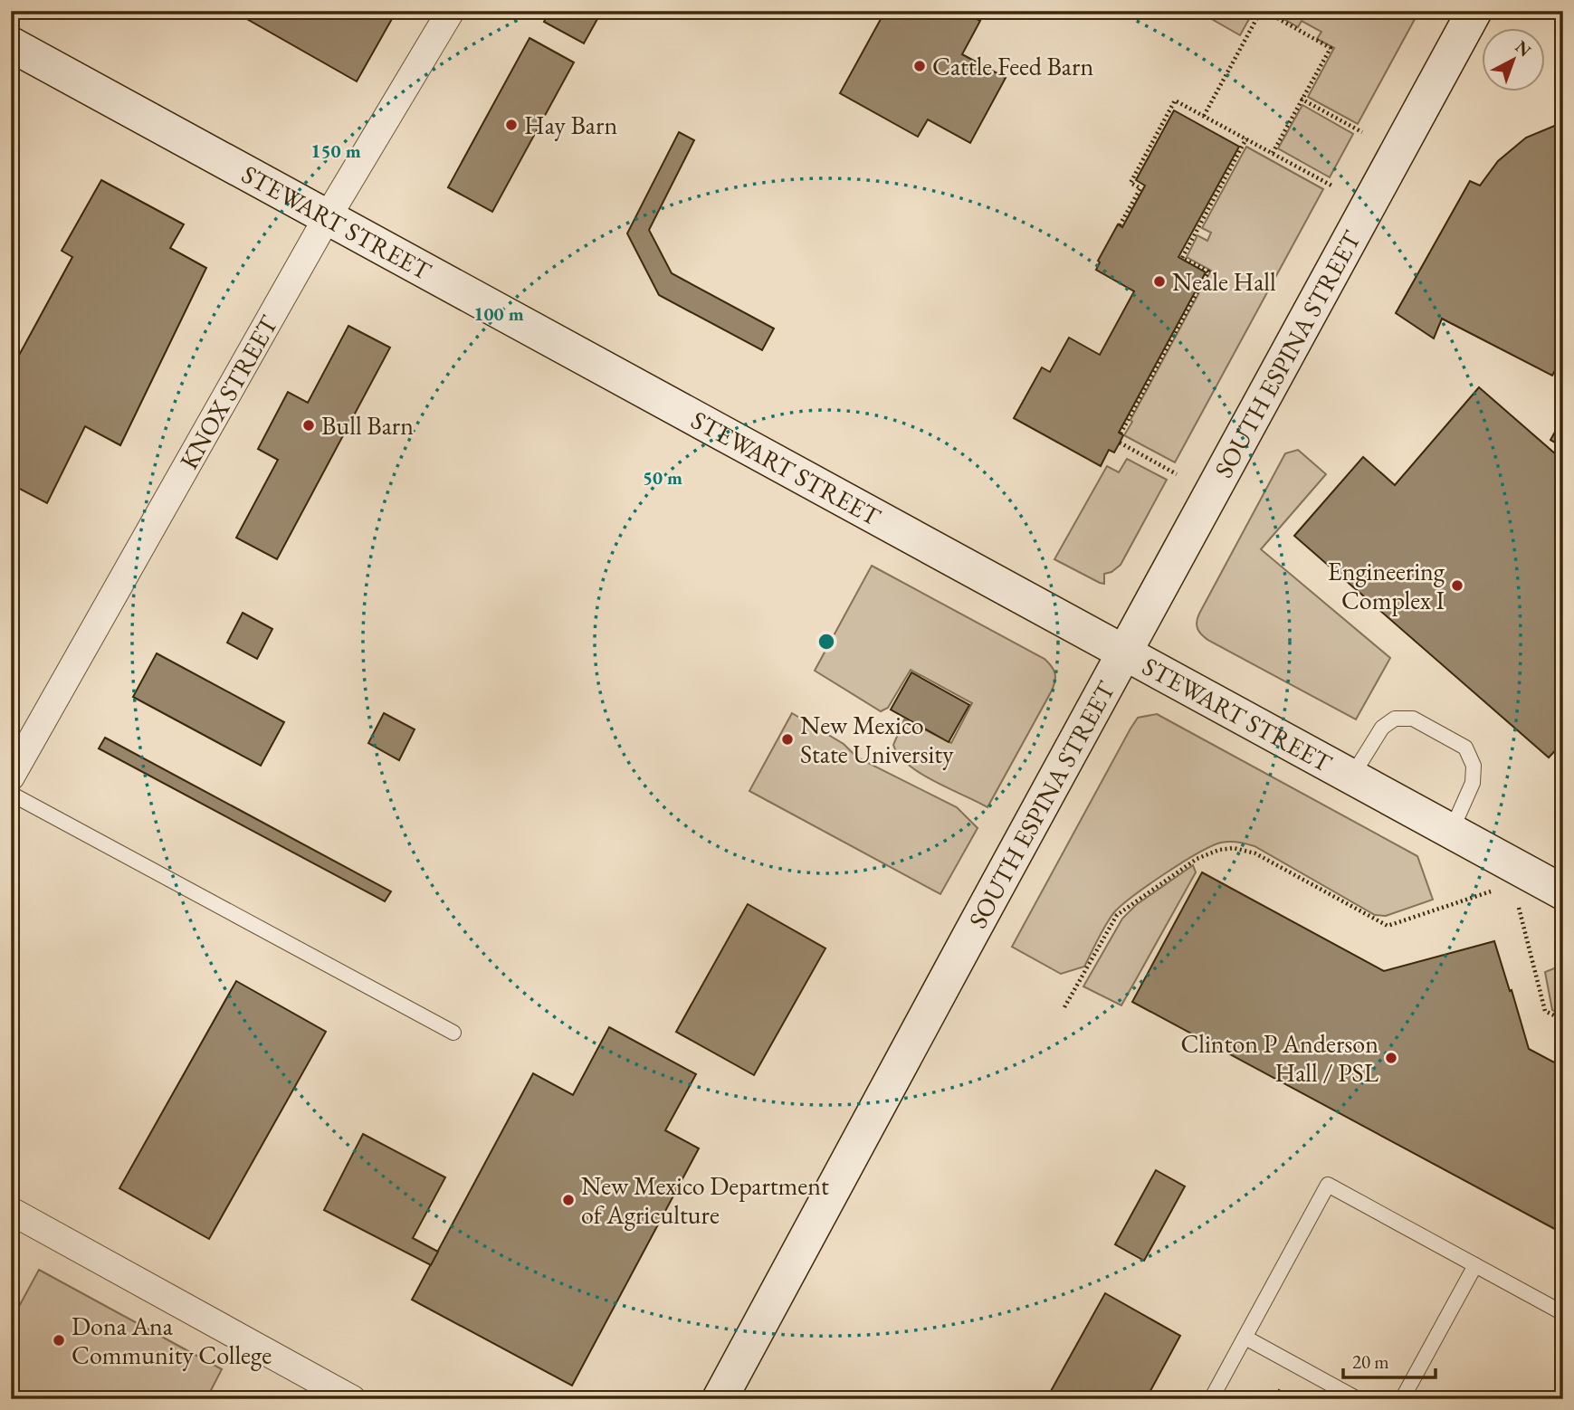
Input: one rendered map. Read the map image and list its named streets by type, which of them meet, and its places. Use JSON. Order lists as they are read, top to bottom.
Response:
{
  "streets": {
    "street": ["STEWART STREET", "SOUTH ESPINA STREET", "KNOX STREET"]
  },
  "crossings": [
    ["STEWART STREET", "SOUTH ESPINA STREET"],
    ["STEWART STREET", "KNOX STREET"]
  ],
  "places": [
    "Cattle Feed Barn",
    "Hay Barn",
    "Neale Hall",
    "Bull Barn",
    "Engineering Complex I",
    "New Mexico State University",
    "Clinton P Anderson Hall / PSL",
    "New Mexico Department of Agriculture",
    "Dona Ana Community College"
  ],
  "scale_bar": "20 m",
  "north": "top right",
  "rings": ["150 m", "100 m", "50 m"]
}
